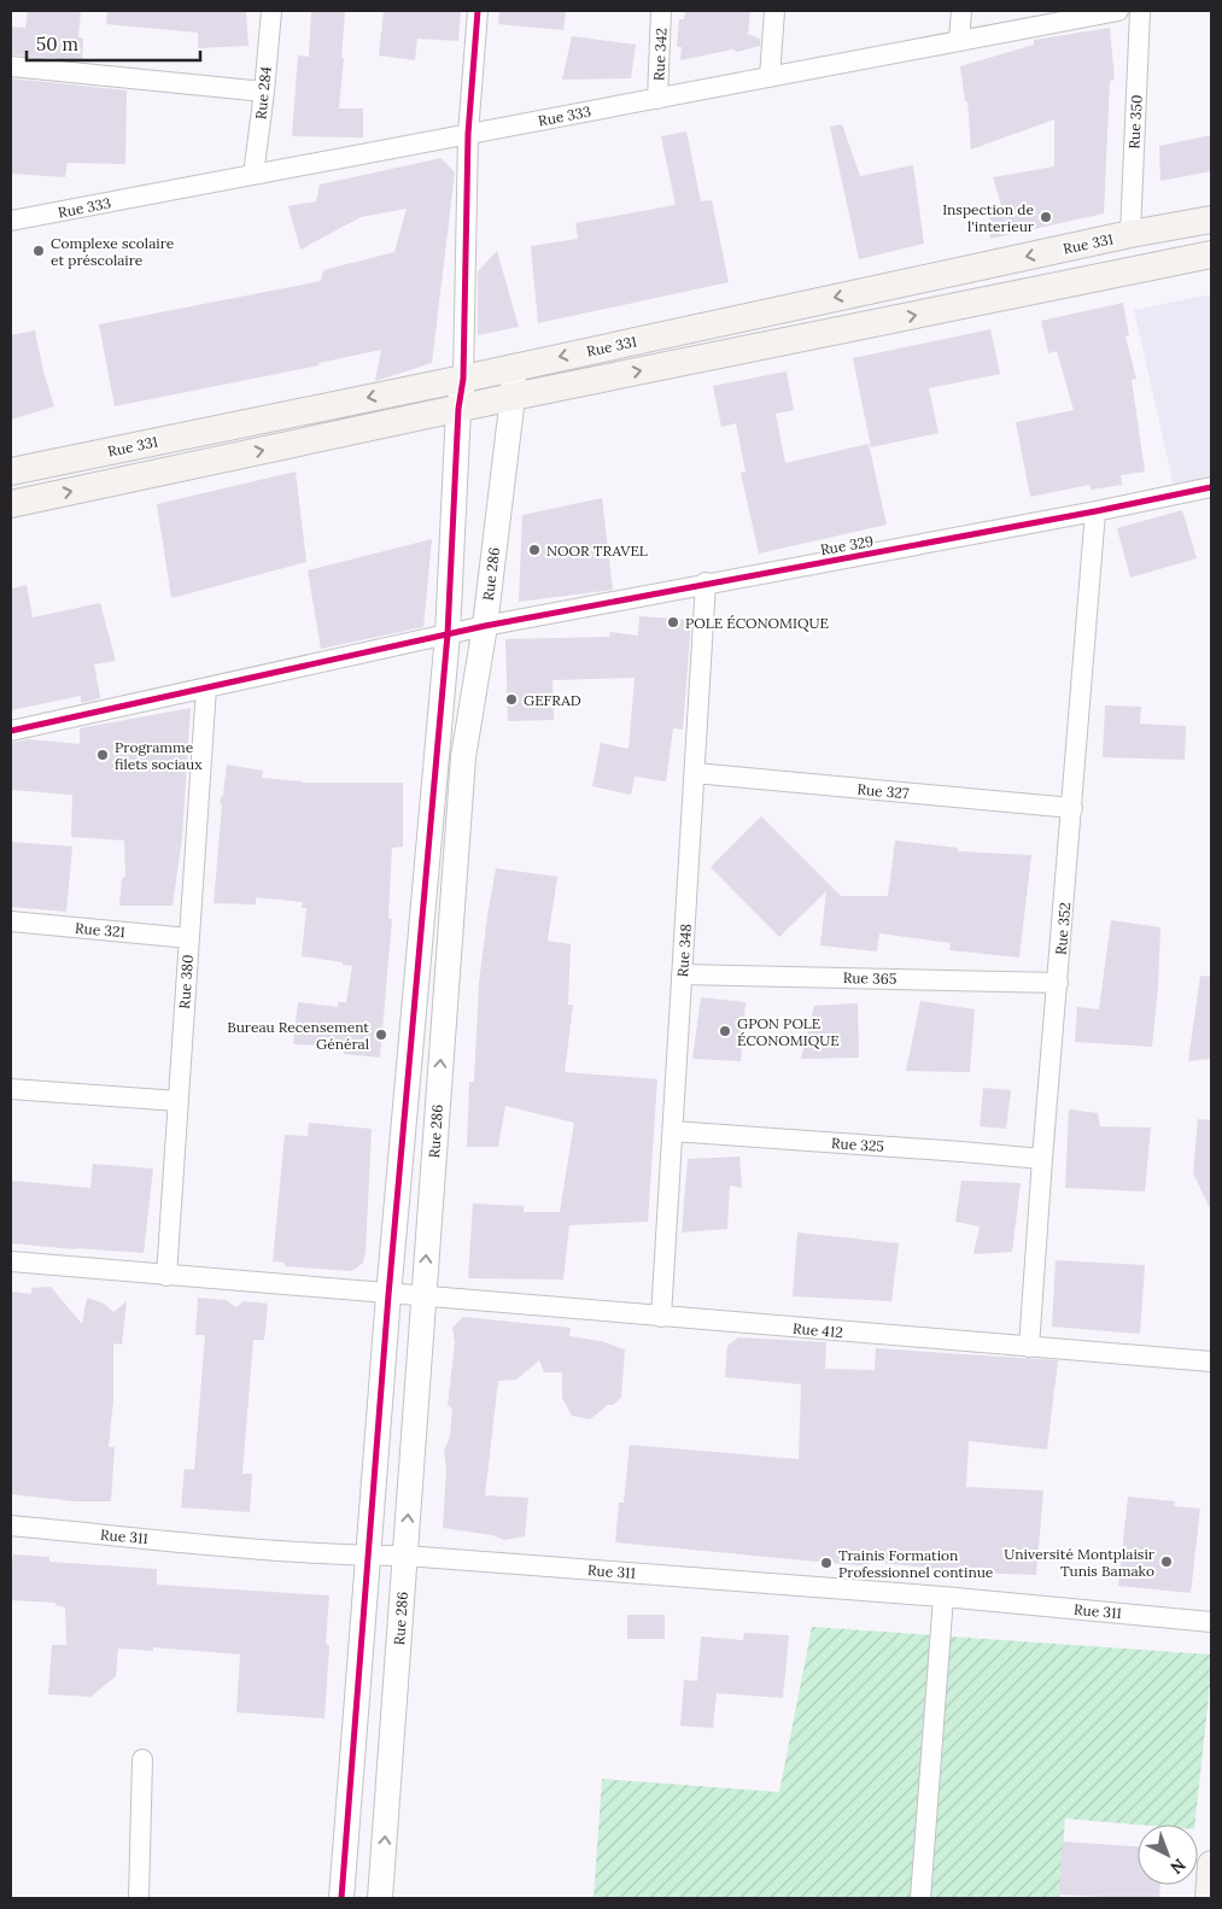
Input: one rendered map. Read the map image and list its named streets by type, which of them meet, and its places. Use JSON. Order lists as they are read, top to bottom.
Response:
{
  "streets": {
    "main road": ["Rue 331"],
    "street": [
      "Rue 342",
      "Rue 284",
      "Rue 333",
      "Rue 350",
      "Rue 329",
      "Rue 286",
      "Rue 327",
      "Rue 352",
      "Rue 321",
      "Rue 348",
      "Rue 365",
      "Rue 380",
      "Rue 325",
      "Rue 412",
      "Rue 311"
    ]
  },
  "crossings": [
    ["Rue 342", "Rue 333"],
    ["Rue 284", "Rue 333"],
    ["Rue 350", "Rue 331"],
    ["Rue 331", "Rue 286"],
    ["Rue 329", "Rue 286"],
    ["Rue 329", "Rue 352"],
    ["Rue 329", "Rue 348"],
    ["Rue 329", "Rue 380"],
    ["Rue 286", "Rue 412"],
    ["Rue 286", "Rue 311"],
    ["Rue 327", "Rue 352"],
    ["Rue 327", "Rue 348"],
    ["Rue 352", "Rue 365"],
    ["Rue 352", "Rue 325"],
    ["Rue 352", "Rue 412"],
    ["Rue 321", "Rue 380"],
    ["Rue 348", "Rue 365"],
    ["Rue 348", "Rue 325"],
    ["Rue 348", "Rue 412"],
    ["Rue 380", "Rue 412"]
  ],
  "places": [
    "Inspection de l'interieur",
    "Complexe scolaire et préscolaire",
    "NOOR TRAVEL",
    "POLE ÉCONOMIQUE",
    "GEFRAD",
    "Programme filets sociaux",
    "GPON POLE ÉCONOMIQUE",
    "Bureau Recensement Général",
    "Université Montplaisir Tunis Bamako",
    "Trainis Formation Professionnel continue"
  ],
  "scale_bar": "50 m",
  "north": "bottom right"
}
